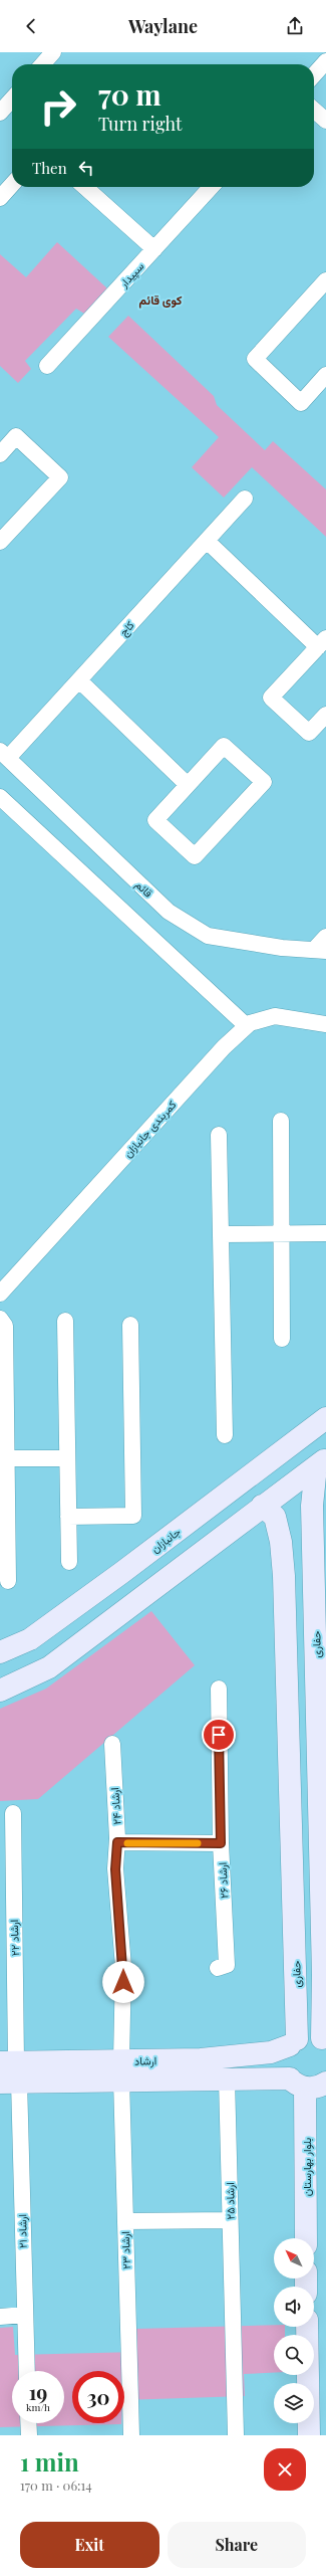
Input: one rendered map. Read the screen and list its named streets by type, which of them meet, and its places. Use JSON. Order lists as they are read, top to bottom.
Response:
{
  "streets": {
    "street": [
      "سپیدار",
      "کاج",
      "قائم",
      "کمربندی جانبازان",
      "جانبازان",
      "حفاری",
      "ارشاد ۲۴",
      "ارشاد ۲۶",
      "ارشاد ۲۲",
      "ارشاد",
      "بلوار بهارستان",
      "ارشاد ۲۵",
      "ارشاد ۲۱",
      "ارشاد ۲۳"
    ]
  },
  "crossings": [
    ["کاج", "قائم"],
    ["حفاری", "ارشاد"],
    ["حفاری", "بلوار بهارستان"],
    ["ارشاد ۲۴", "ارشاد"],
    ["ارشاد ۲۴", "ارشاد ۲۳"],
    ["ارشاد ۲۲", "ارشاد"],
    ["ارشاد ۲۲", "ارشاد ۲۱"],
    ["ارشاد", "بلوار بهارستان"],
    ["ارشاد", "ارشاد ۲۵"],
    ["ارشاد", "ارشاد ۲۱"],
    ["ارشاد", "ارشاد ۲۳"]
  ],
  "districts": ["کوی قائم"],
  "north": "top left",
  "page": {
    "header": "Waylane",
    "turn": ["70 m", "Turn right"],
    "then": "Then",
    "speed": "19 km/h",
    "limit": "30",
    "heading": ["1 min", "170 m · 06:14"],
    "buttons": ["Exit", "Share"]
  }
}
